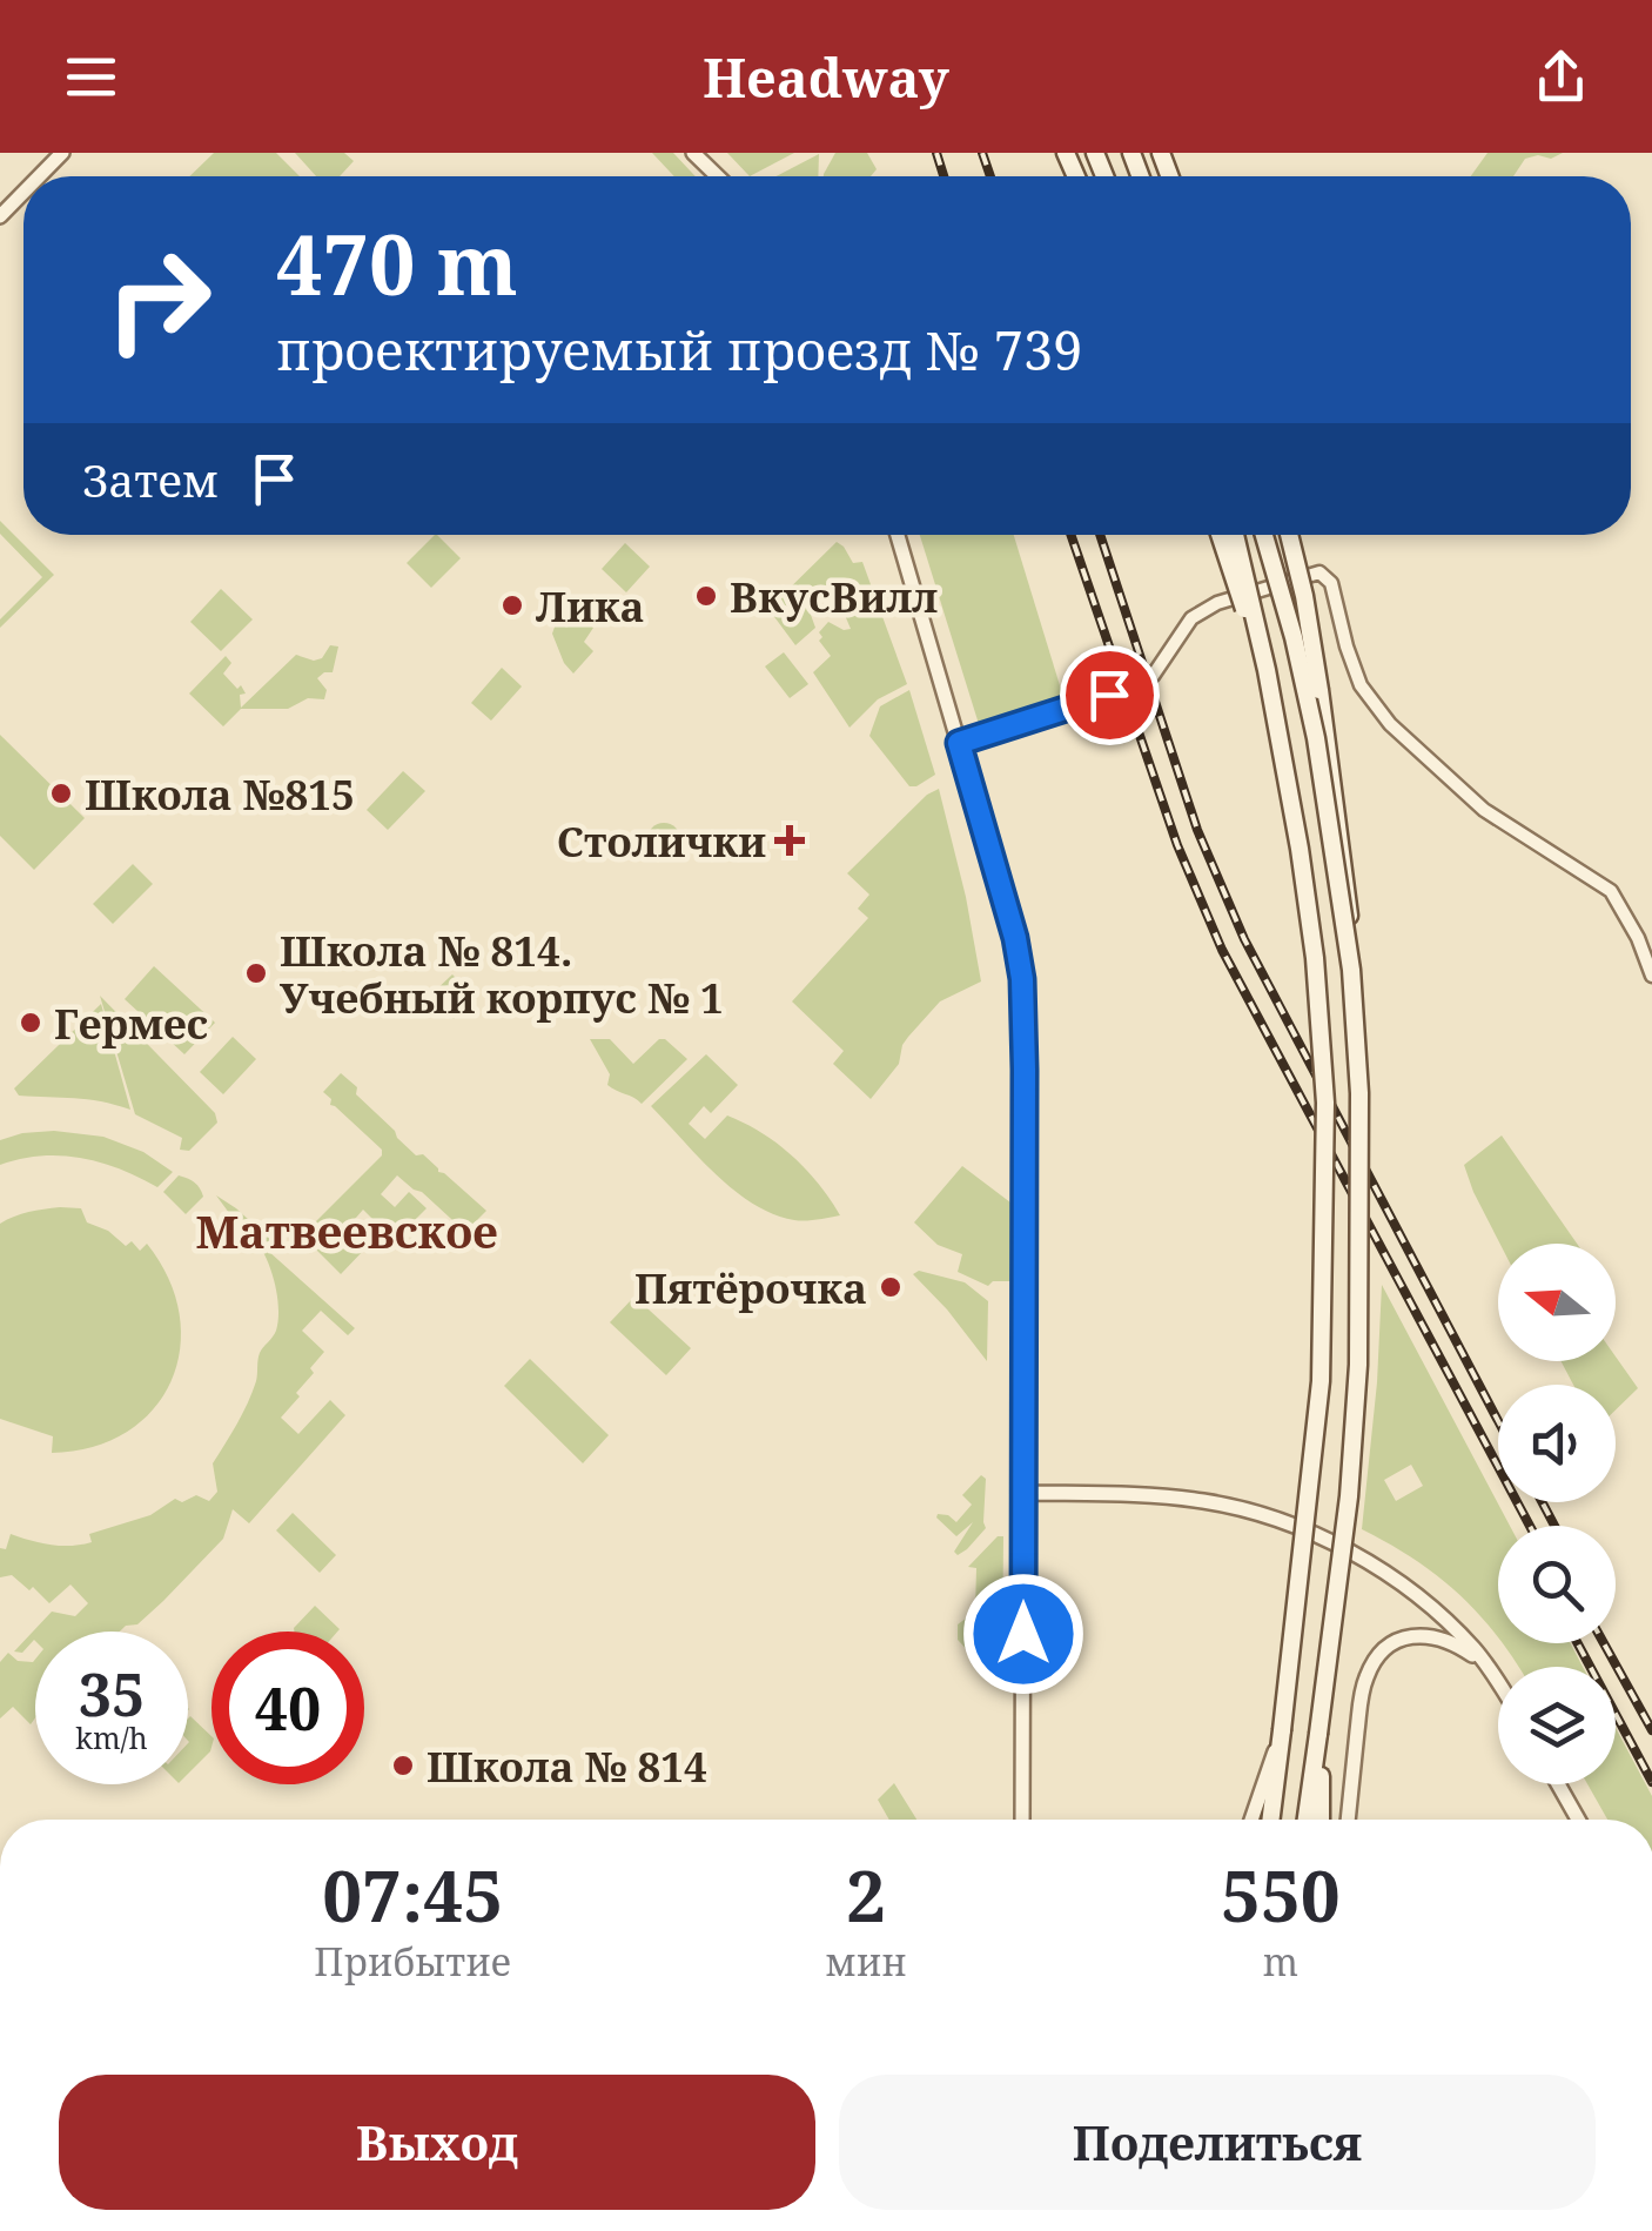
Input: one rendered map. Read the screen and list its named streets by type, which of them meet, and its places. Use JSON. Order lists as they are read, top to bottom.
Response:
{
  "districts": ["Матвеевское"],
  "places": {
    "other": [
      "ВкусВилл",
      "Лика",
      "Школа №815",
      "Школа № 814. Учебный корпус № 1",
      "Гермес",
      "Пятёрочка",
      "Школа № 814"
    ],
    "health": ["Столички"]
  },
  "north": "left",
  "page": {
    "header": "Headway",
    "turn": ["470 m", "проектируемый проезд № 739"],
    "then": "Затем",
    "speed": "35 km/h",
    "limit": "40",
    "eta": [
      "07:45",
      "Прибытие",
      "2",
      "мин",
      "550",
      "m"
    ],
    "buttons": ["Выход", "Поделиться"]
  }
}
